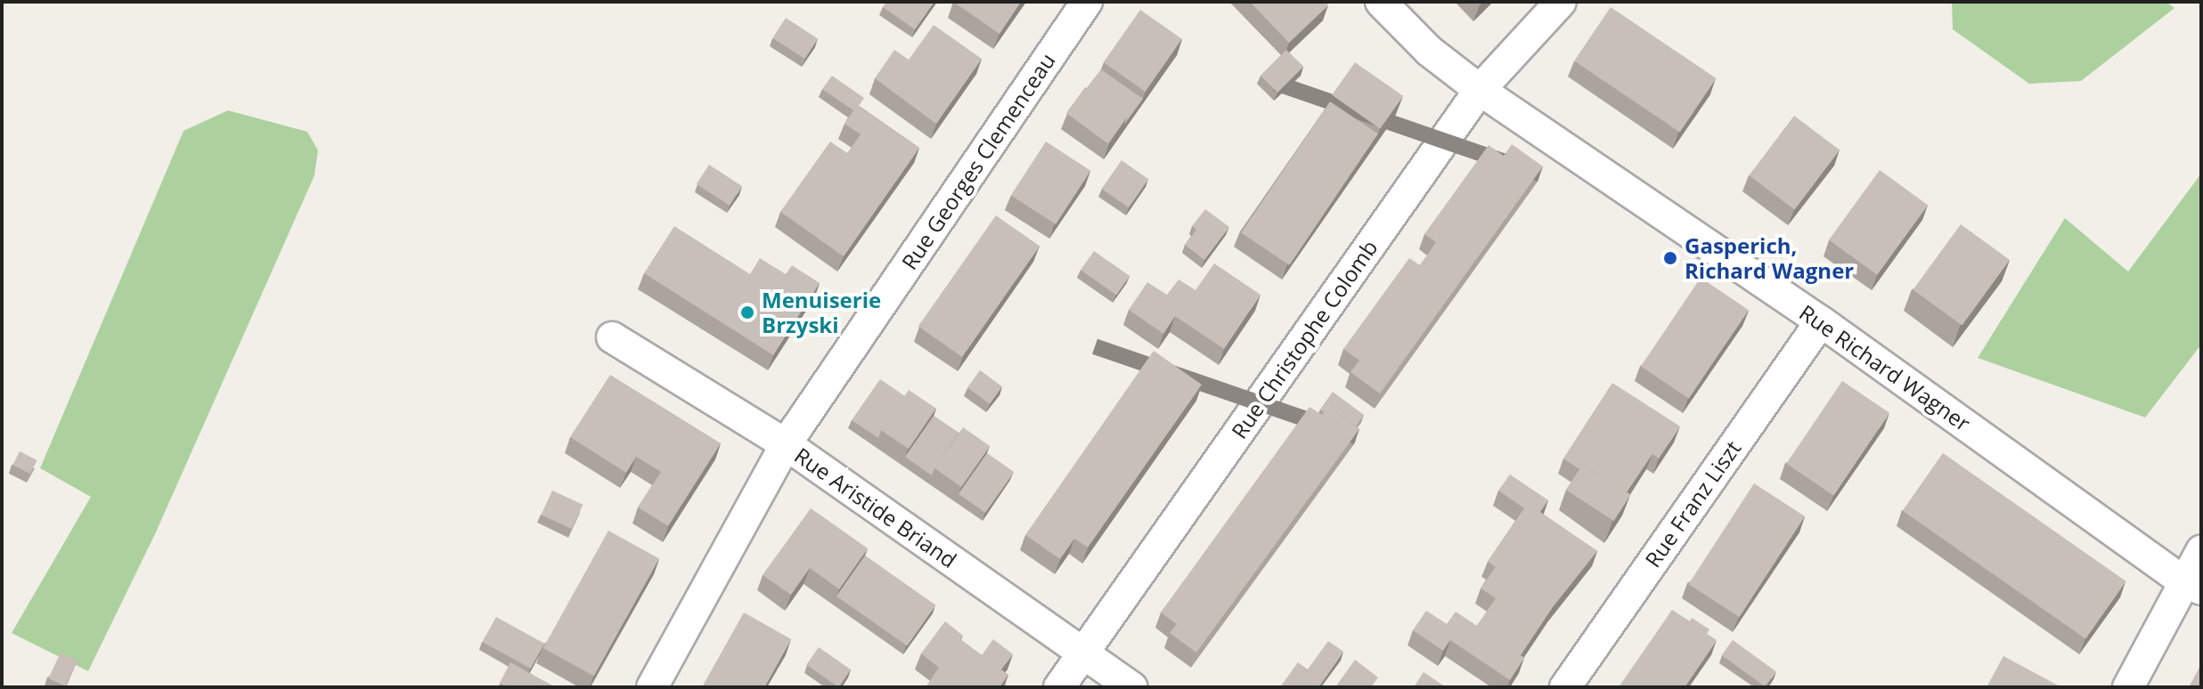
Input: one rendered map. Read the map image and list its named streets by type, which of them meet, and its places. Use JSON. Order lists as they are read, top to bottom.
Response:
{
  "streets": {
    "street": [
      "Rue Georges Clemenceau",
      "Rue Christophe Colomb",
      "Rue Richard Wagner",
      "Rue Franz Liszt",
      "Rue Aristide Briand"
    ]
  },
  "crossings": [
    ["Rue Georges Clemenceau", "Rue Aristide Briand"],
    ["Rue Christophe Colomb", "Rue Richard Wagner"],
    ["Rue Christophe Colomb", "Rue Aristide Briand"],
    ["Rue Richard Wagner", "Rue Franz Liszt"]
  ],
  "places": ["Gasperich, Richard Wagner", "Menuiserie Brzyski"]
}
